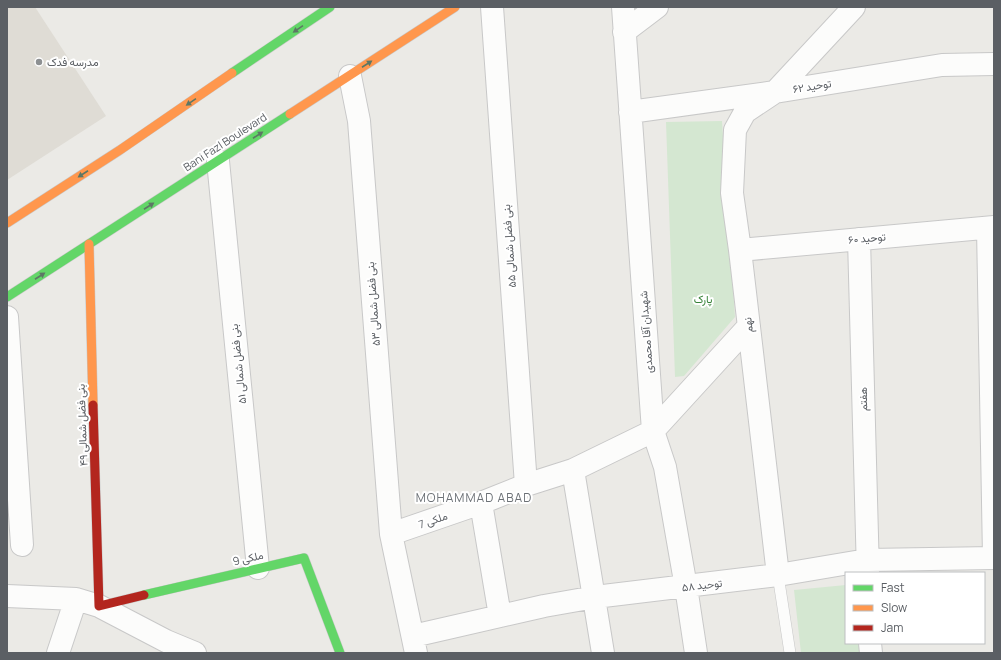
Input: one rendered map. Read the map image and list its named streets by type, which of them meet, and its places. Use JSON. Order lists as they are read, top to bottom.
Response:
{
  "streets": {
    "main road": ["Bani Fazl Boulevard", "بنی فضل شمالی ۴۹", "ملکی 9"],
    "street": [
      "توحید ۶۲",
      "توحید ۶۰",
      "بنی فضل شمالی ۵۵",
      "بنی فضل شمالی ۵۳",
      "نهم",
      "شهیدان آقا محمدی",
      "بنی فضل شمالی ۵۱",
      "هفتم",
      "ملکی 7",
      "توحید ۵۸"
    ]
  },
  "crossings": [
    ["توحید ۶۲", "نهم"],
    ["توحید ۶۲", "شهیدان آقا محمدی"],
    ["Bani Fazl Boulevard", "بنی فضل شمالی ۵۳"],
    ["Bani Fazl Boulevard", "بنی فضل شمالی ۵۱"],
    ["Bani Fazl Boulevard", "بنی فضل شمالی ۴۹"],
    ["توحید ۶۰", "نهم"],
    ["توحید ۶۰", "هفتم"],
    ["بنی فضل شمالی ۵۵", "ملکی 7"],
    ["بنی فضل شمالی ۵۳", "ملکی 7"],
    ["نهم", "توحید ۵۸"],
    ["شهیدان آقا محمدی", "ملکی 7"],
    ["شهیدان آقا محمدی", "توحید ۵۸"],
    ["بنی فضل شمالی ۵۱", "ملکی 9"],
    ["هفتم", "توحید ۵۸"],
    ["بنی فضل شمالی ۴۹", "ملکی 9"]
  ],
  "districts": ["MOHAMMAD ABAD"],
  "parks": ["پارک"],
  "places": ["مدرسه فدک"],
  "legend": ["Fast", "Slow", "Jam"]
}
